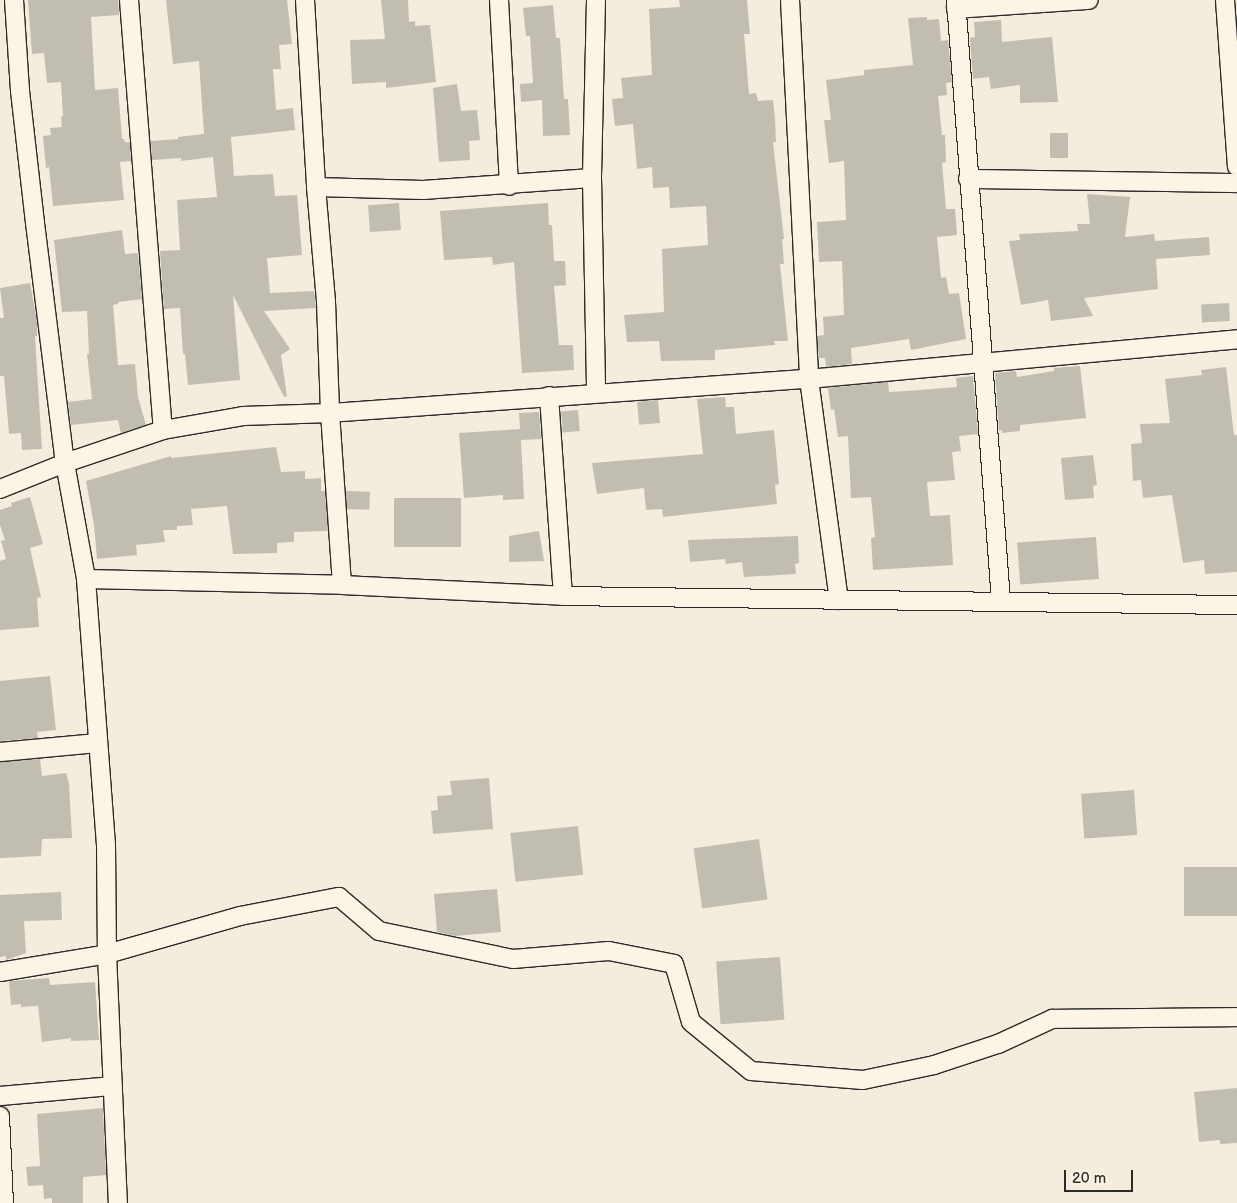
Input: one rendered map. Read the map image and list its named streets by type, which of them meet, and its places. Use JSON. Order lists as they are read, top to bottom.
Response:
{
  "scale_bar": "20 m"
}
